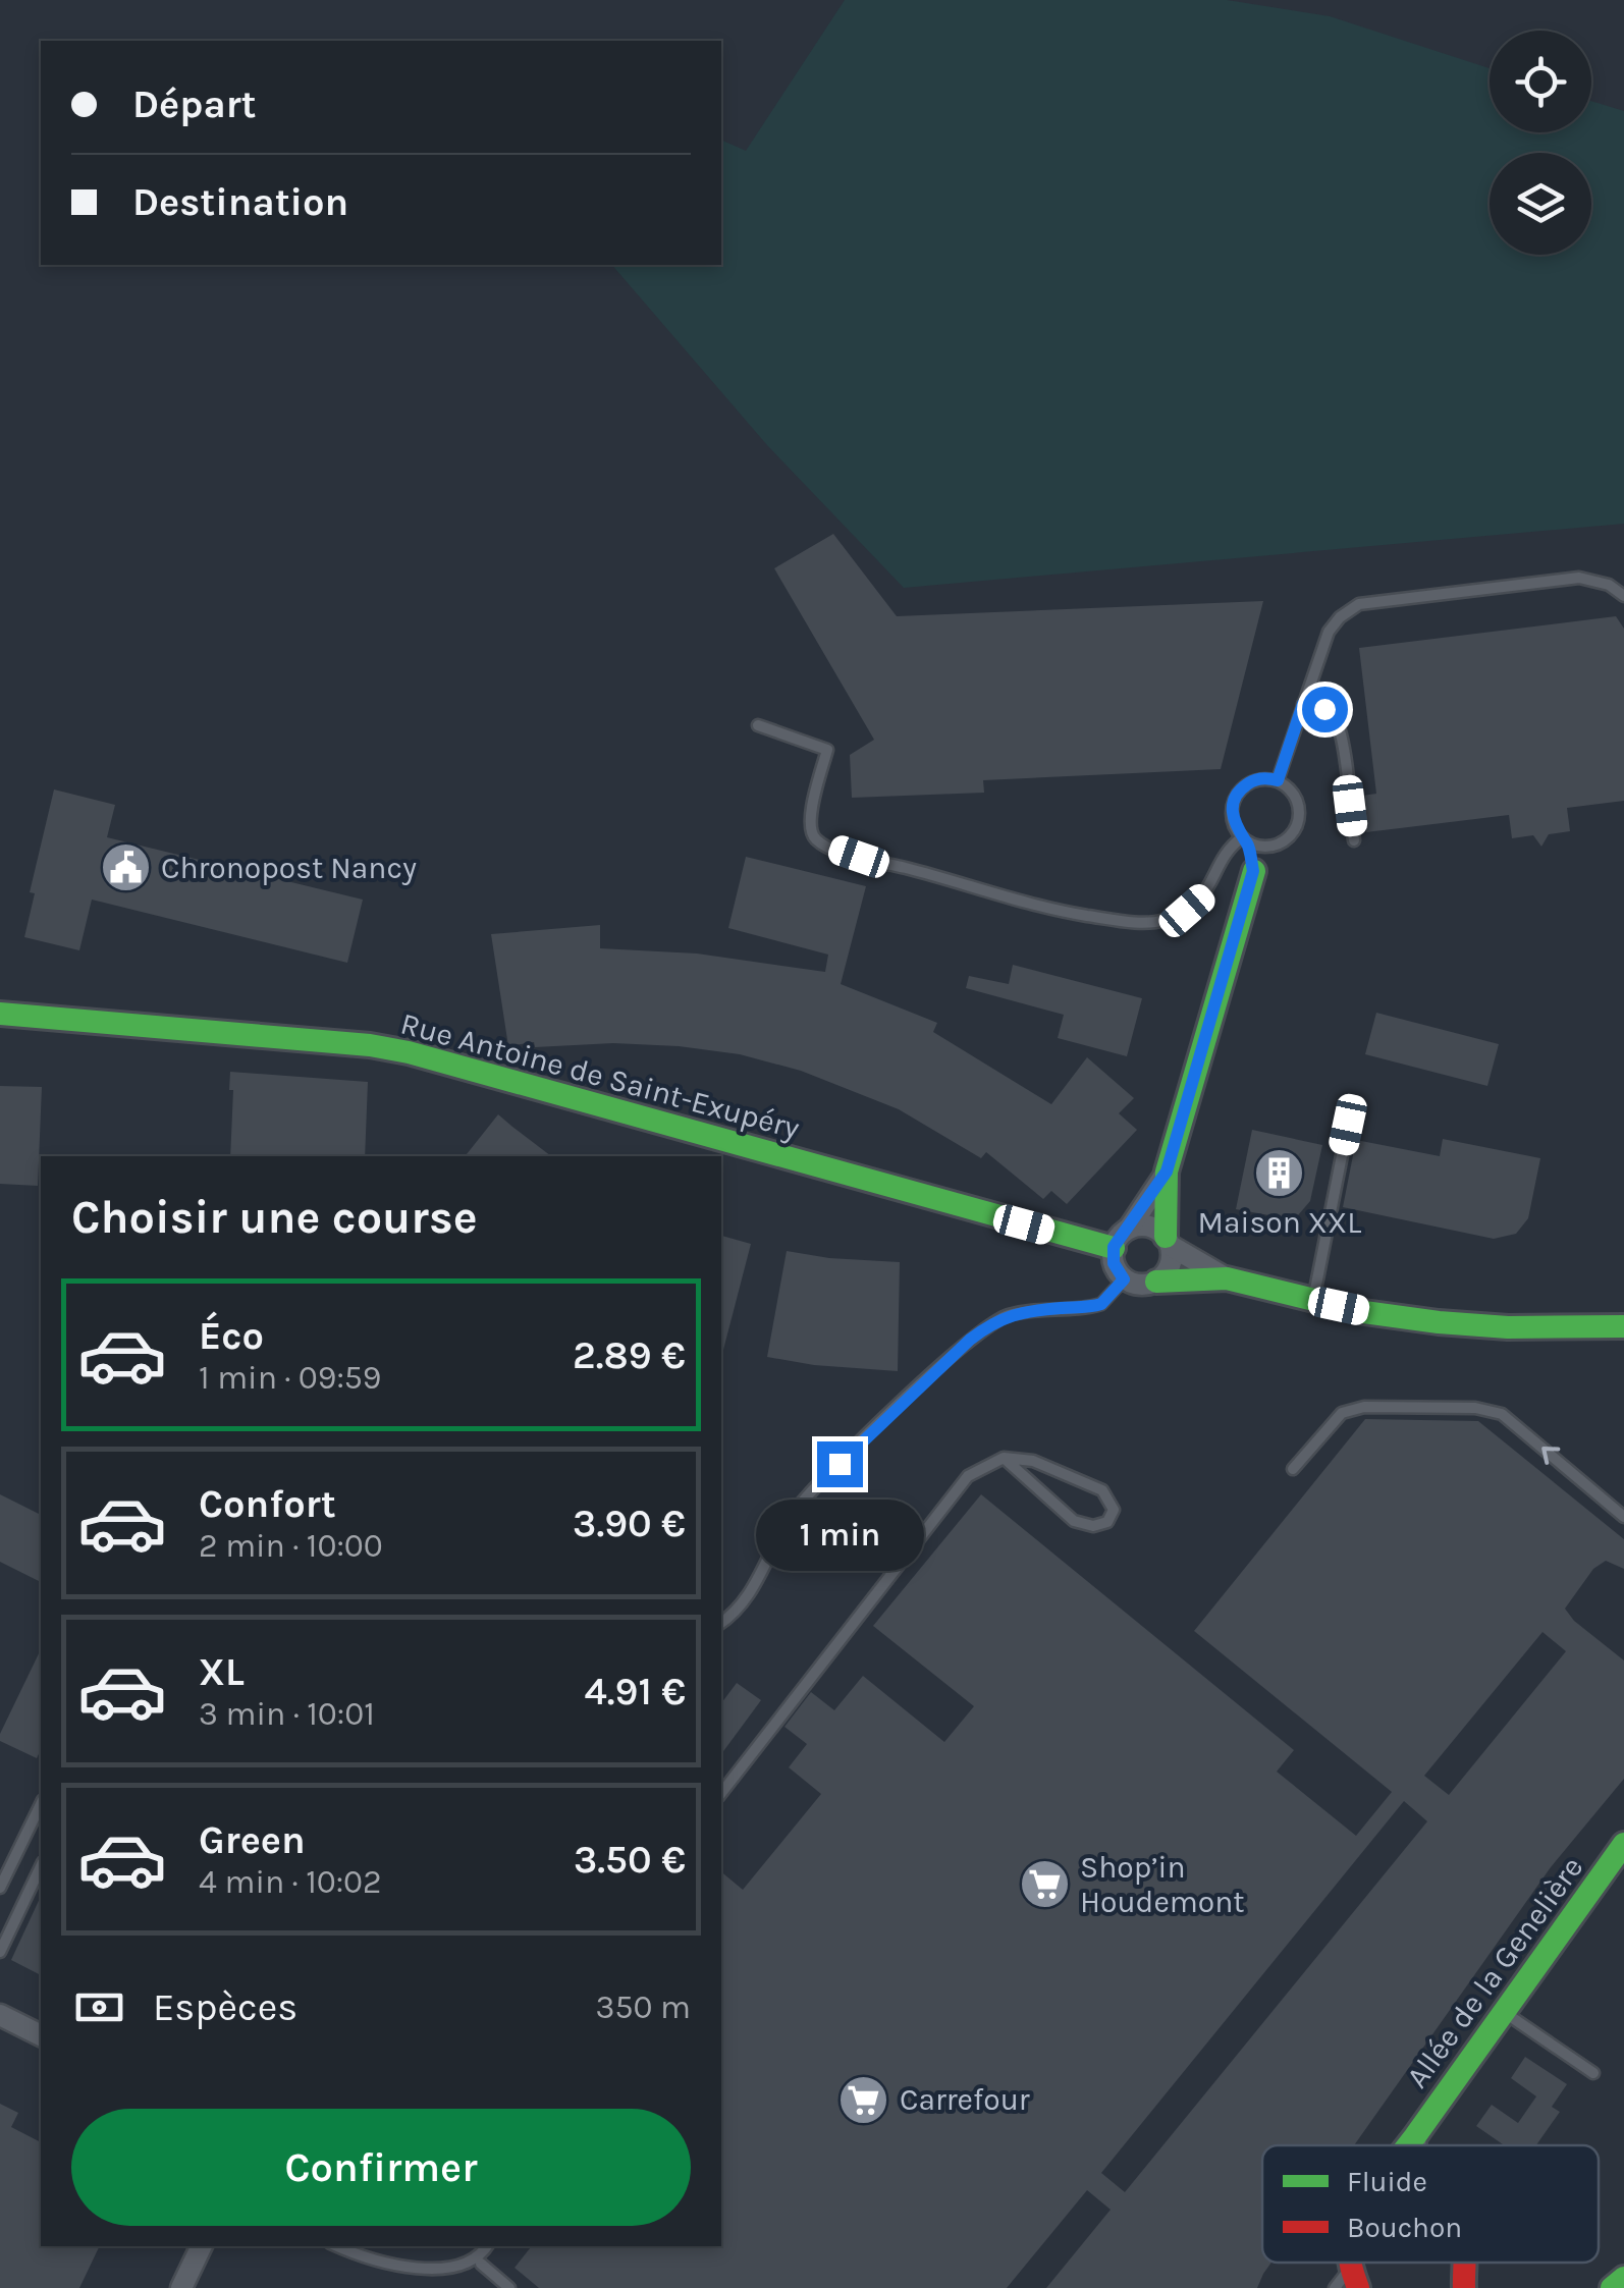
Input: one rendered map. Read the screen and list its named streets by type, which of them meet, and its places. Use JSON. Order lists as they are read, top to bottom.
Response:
{
  "streets": {
    "street": ["Rue Antoine de Saint-Exupéry", "Allée de la Genelière"]
  },
  "places": {
    "public building": ["Chronopost Nancy"],
    "building": ["Maison XXL"],
    "supermarket": ["Shop’in Houdemont", "Carrefour"]
  },
  "legend": ["Fluide", "Bouchon"],
  "page": {
    "banner": ["Départ", "Destination"],
    "heading": "Choisir une course",
    "list": [
      {
        "name": "Éco",
        "note": "1 min · 09:59",
        "value": "2.89 €"
      },
      {
        "name": "Confort",
        "note": "2 min · 10:00",
        "value": "3.90 €"
      },
      {
        "name": "XL",
        "note": "3 min · 10:01",
        "value": "4.91 €"
      },
      {
        "name": "Green",
        "note": "4 min · 10:02",
        "value": "3.50 €"
      }
    ],
    "bubble": "1 min",
    "pay": ["Espèces", "350 m"],
    "buttons": "Confirmer"
  }
}
